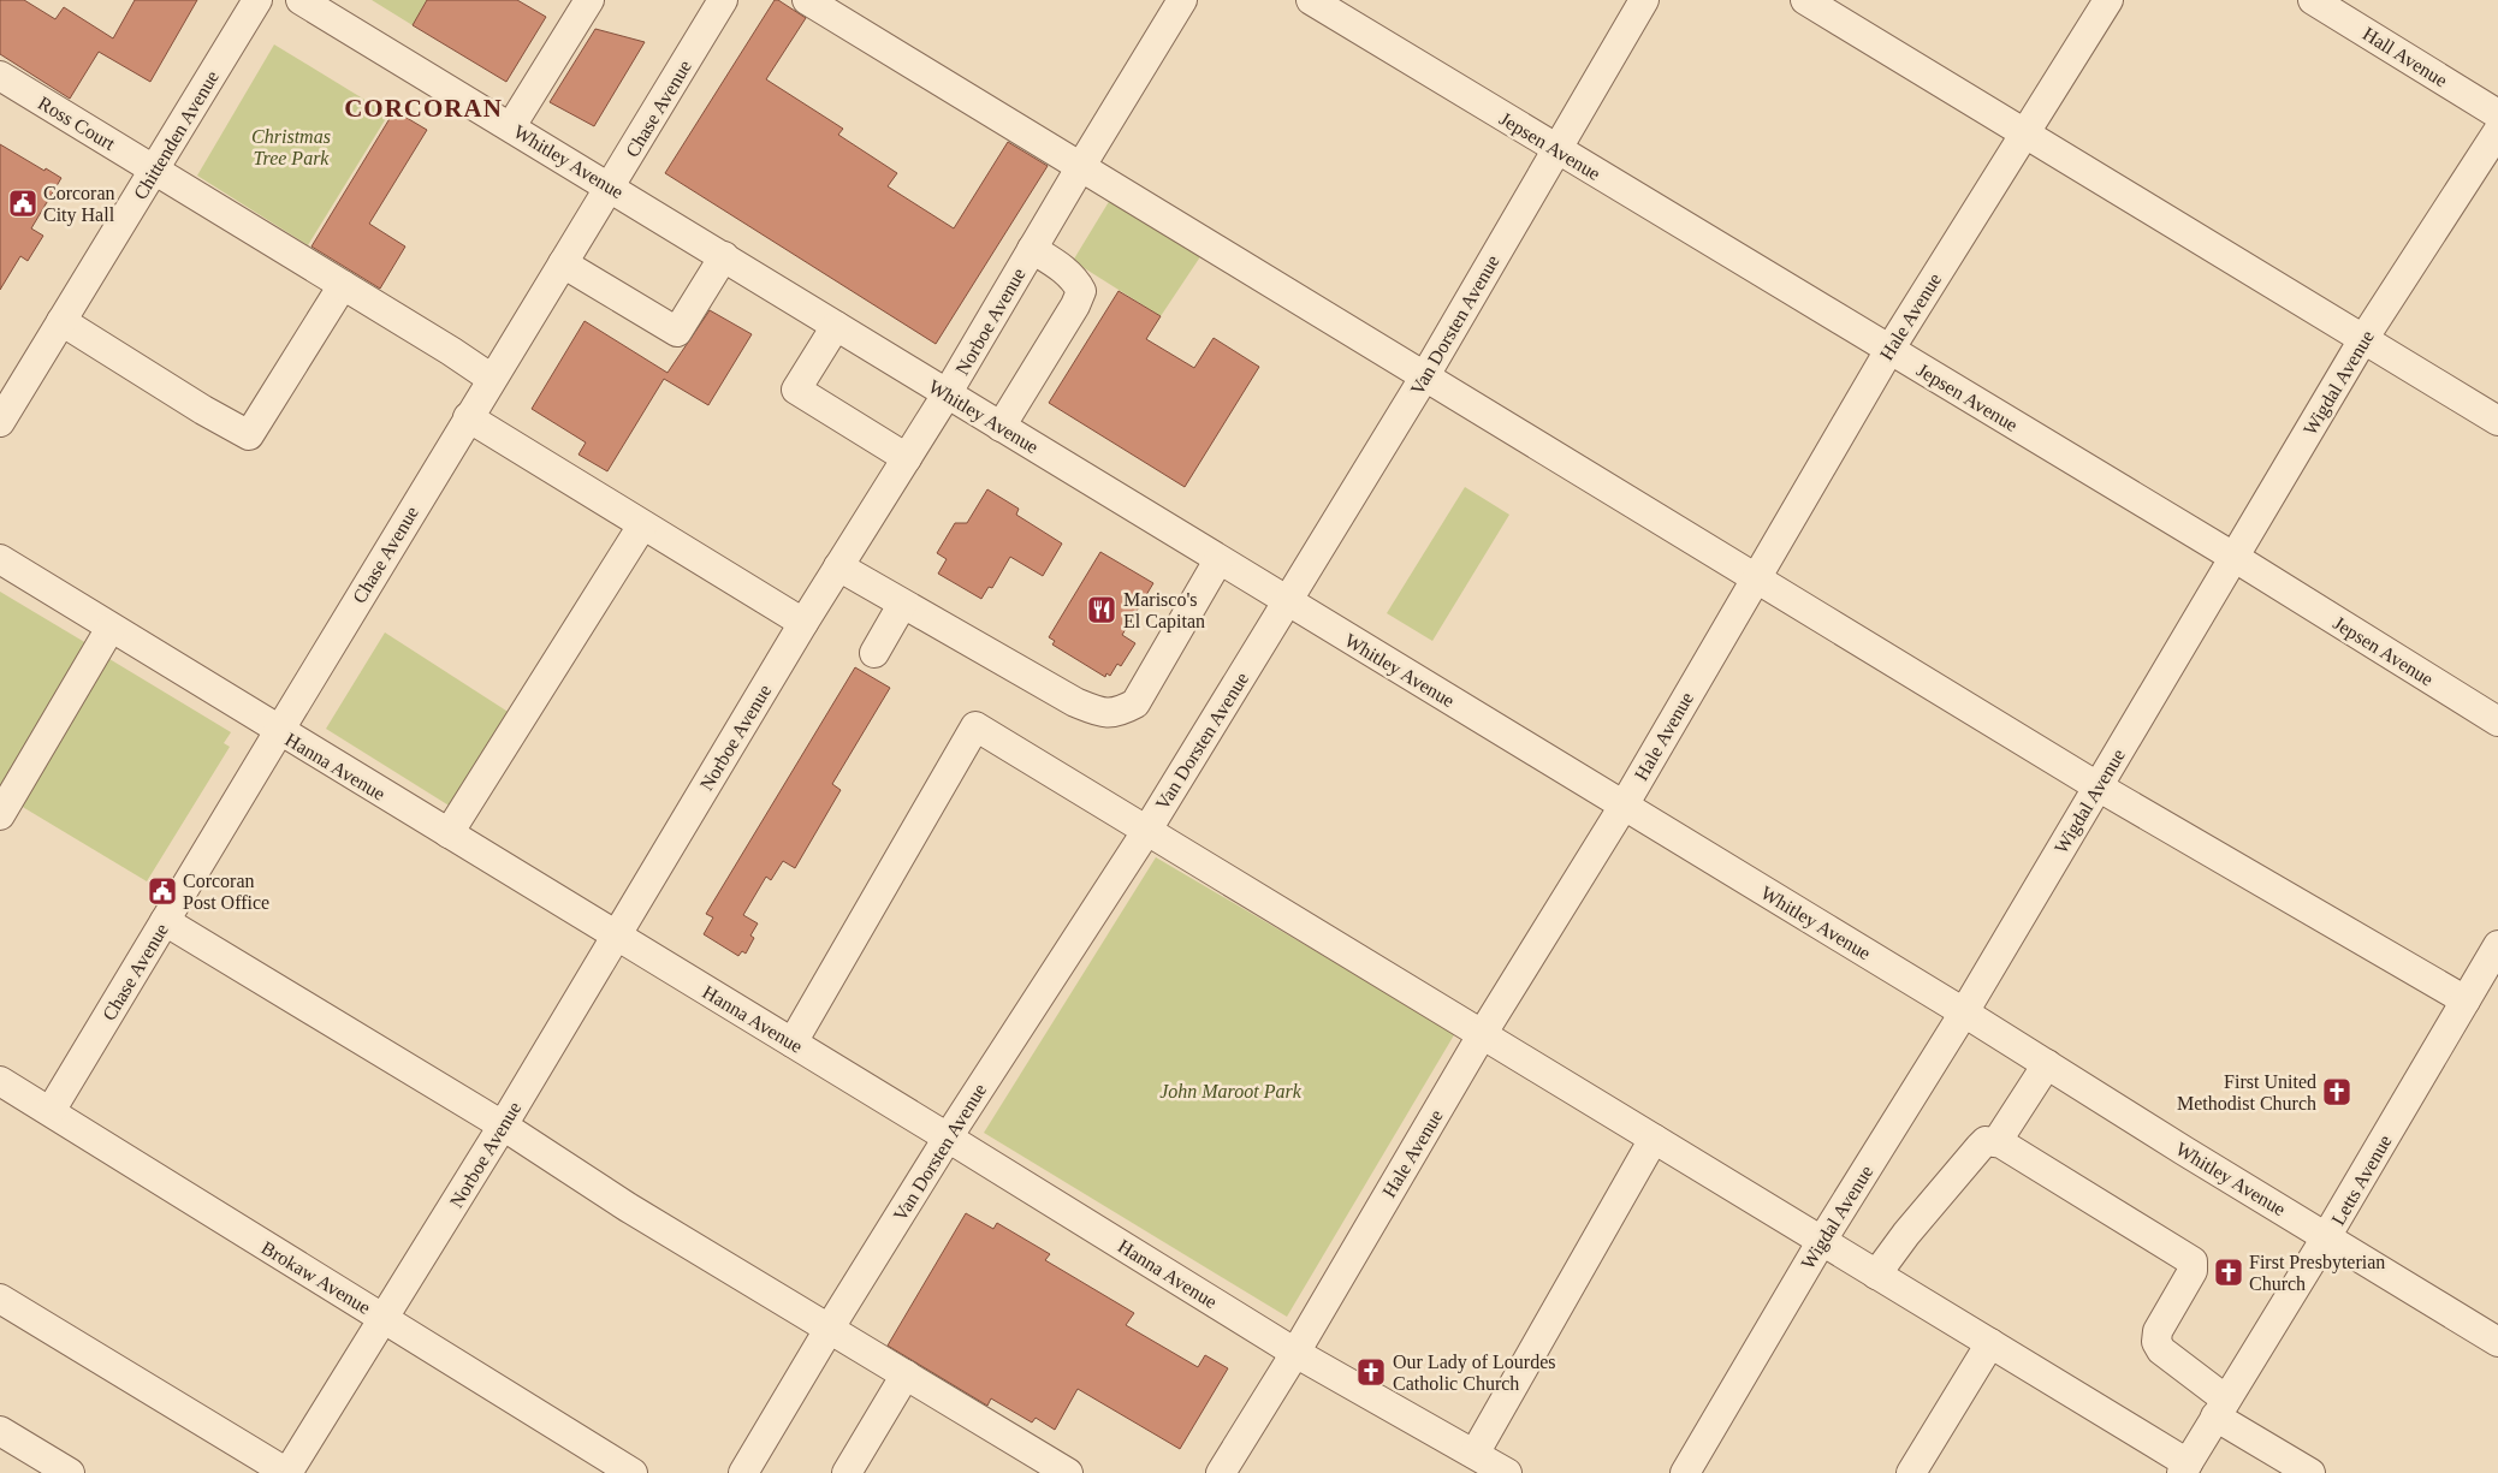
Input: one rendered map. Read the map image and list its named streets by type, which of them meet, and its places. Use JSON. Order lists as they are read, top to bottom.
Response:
{
  "streets": {
    "street": [
      "Hall Avenue",
      "Chase Avenue",
      "Ross Court",
      "Chittenden Avenue",
      "Jepsen Avenue",
      "Whitley Avenue",
      "Hale Avenue",
      "Norboe Avenue",
      "Van Dorsten Avenue",
      "Wigdal Avenue",
      "Hanna Avenue",
      "Letts Avenue",
      "Brokaw Avenue"
    ]
  },
  "crossings": [
    ["Chase Avenue", "Ross Court"],
    ["Chase Avenue", "Whitley Avenue"],
    ["Chase Avenue", "Hanna Avenue"],
    ["Chase Avenue", "Brokaw Avenue"],
    ["Ross Court", "Chittenden Avenue"],
    ["Jepsen Avenue", "Hale Avenue"],
    ["Jepsen Avenue", "Van Dorsten Avenue"],
    ["Jepsen Avenue", "Wigdal Avenue"],
    ["Whitley Avenue", "Hale Avenue"],
    ["Whitley Avenue", "Norboe Avenue"],
    ["Whitley Avenue", "Van Dorsten Avenue"],
    ["Whitley Avenue", "Wigdal Avenue"],
    ["Whitley Avenue", "Letts Avenue"],
    ["Hale Avenue", "Hanna Avenue"],
    ["Norboe Avenue", "Hanna Avenue"],
    ["Norboe Avenue", "Brokaw Avenue"],
    ["Van Dorsten Avenue", "Hanna Avenue"]
  ],
  "districts": ["CORCORAN"],
  "parks": ["Christmas Tree Park", "John Maroot Park"],
  "places": {
    "public building": ["Corcoran City Hall", "Corcoran Post Office"],
    "restaurant": ["Marisco's El Capitan"],
    "church": ["First United Methodist Church", "First Presbyterian Church", "Our Lady of Lourdes Catholic Church"]
  }
}
